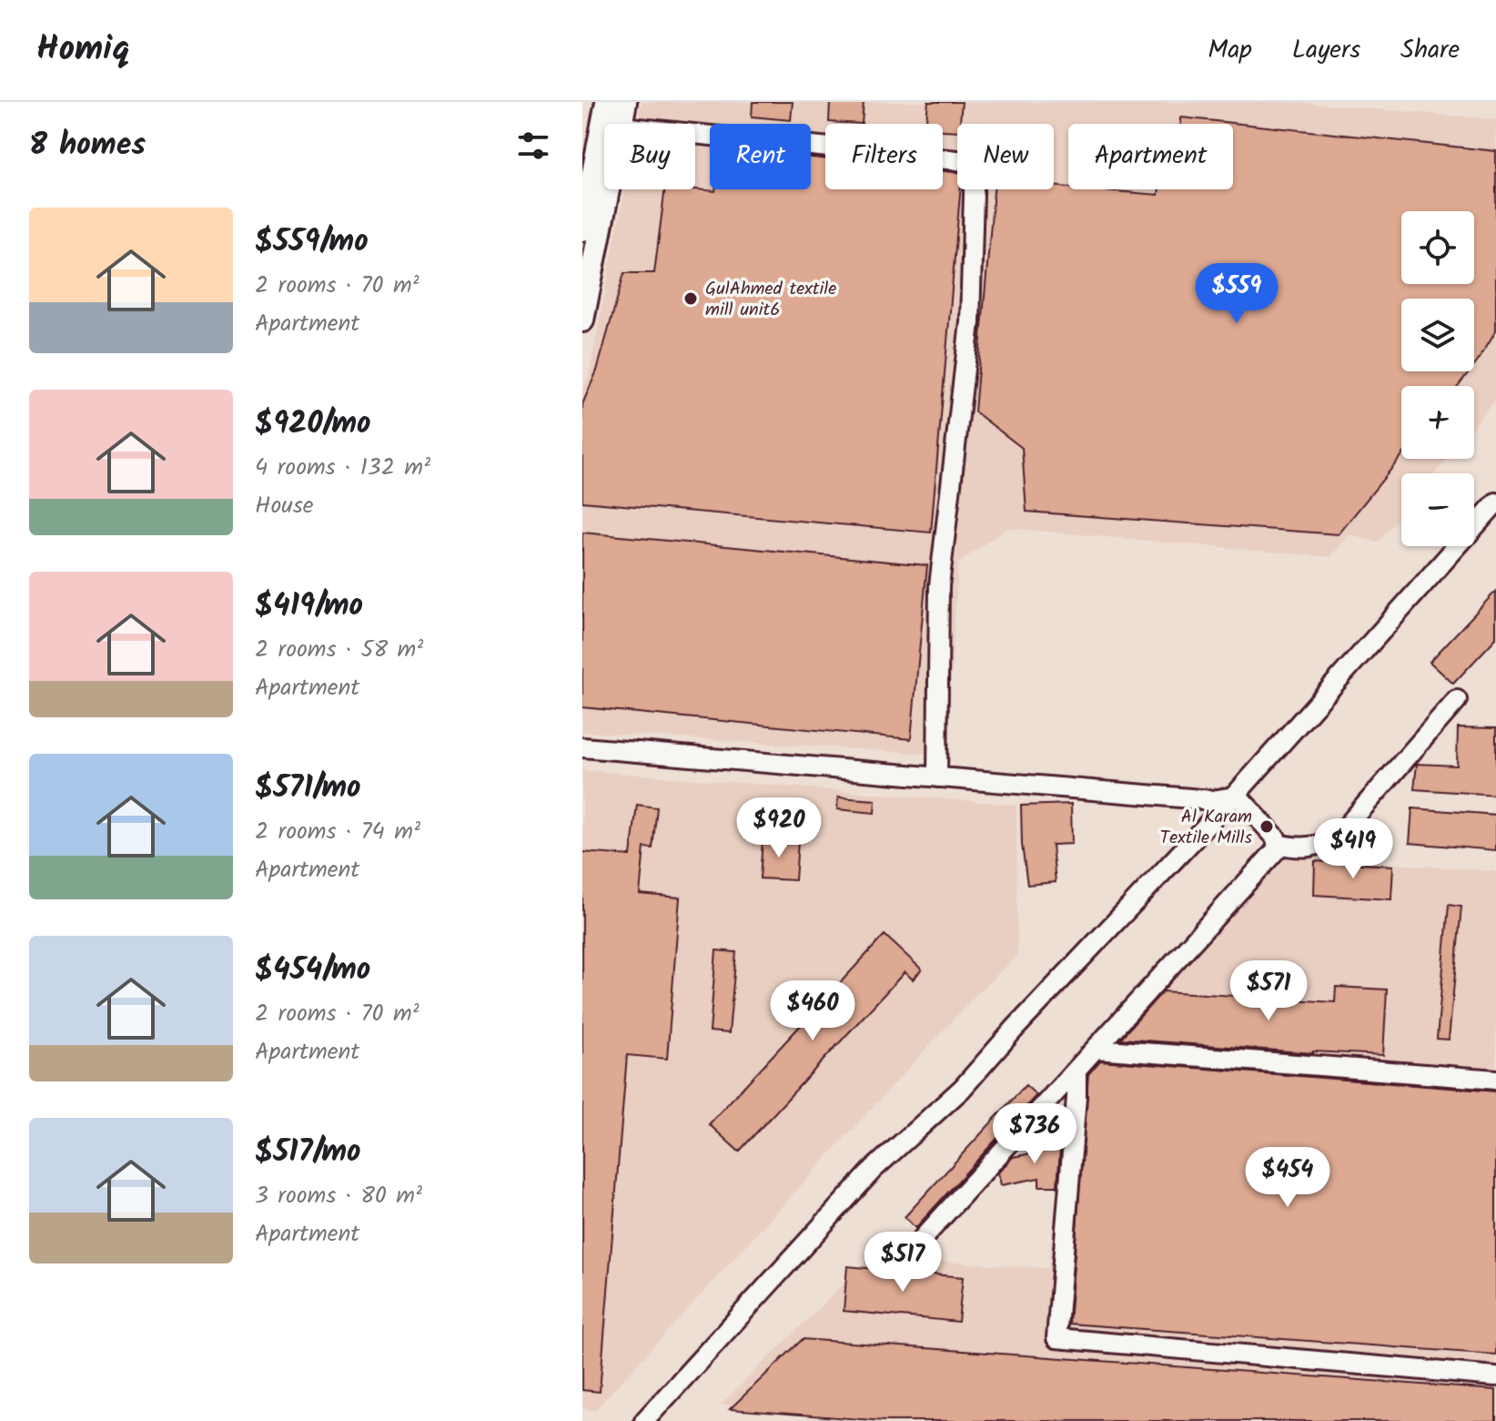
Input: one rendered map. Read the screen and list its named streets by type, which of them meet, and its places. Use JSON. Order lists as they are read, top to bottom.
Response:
{
  "places": ["GulAhmed textile mill unit6", "Al Karam Textile Mills"],
  "page": {
    "header": "Homiq",
    "nav": ["Map", "Layers", "Share"],
    "heading": "8 homes",
    "chip": [
      "Buy",
      "Rent",
      "Filters",
      "New",
      "Apartment"
    ],
    "list": [
      {
        "name": "$559/mo",
        "note": "2 rooms · 70 m² · Apartment"
      },
      {
        "name": "$920/mo",
        "note": "4 rooms · 132 m² · House"
      },
      {
        "name": "$419/mo",
        "note": "2 rooms · 58 m² · Apartment"
      },
      {
        "name": "$571/mo",
        "note": "2 rooms · 74 m² · Apartment"
      },
      {
        "name": "$454/mo",
        "note": "2 rooms · 70 m² · Apartment"
      },
      {
        "name": "$517/mo",
        "note": "3 rooms · 80 m² · Apartment"
      }
    ],
    "map_buttons": ["+", "−"],
    "price": [
      "$559",
      "$920",
      "$419",
      "$571",
      "$460",
      "$736",
      "$454",
      "$517"
    ]
  }
}
